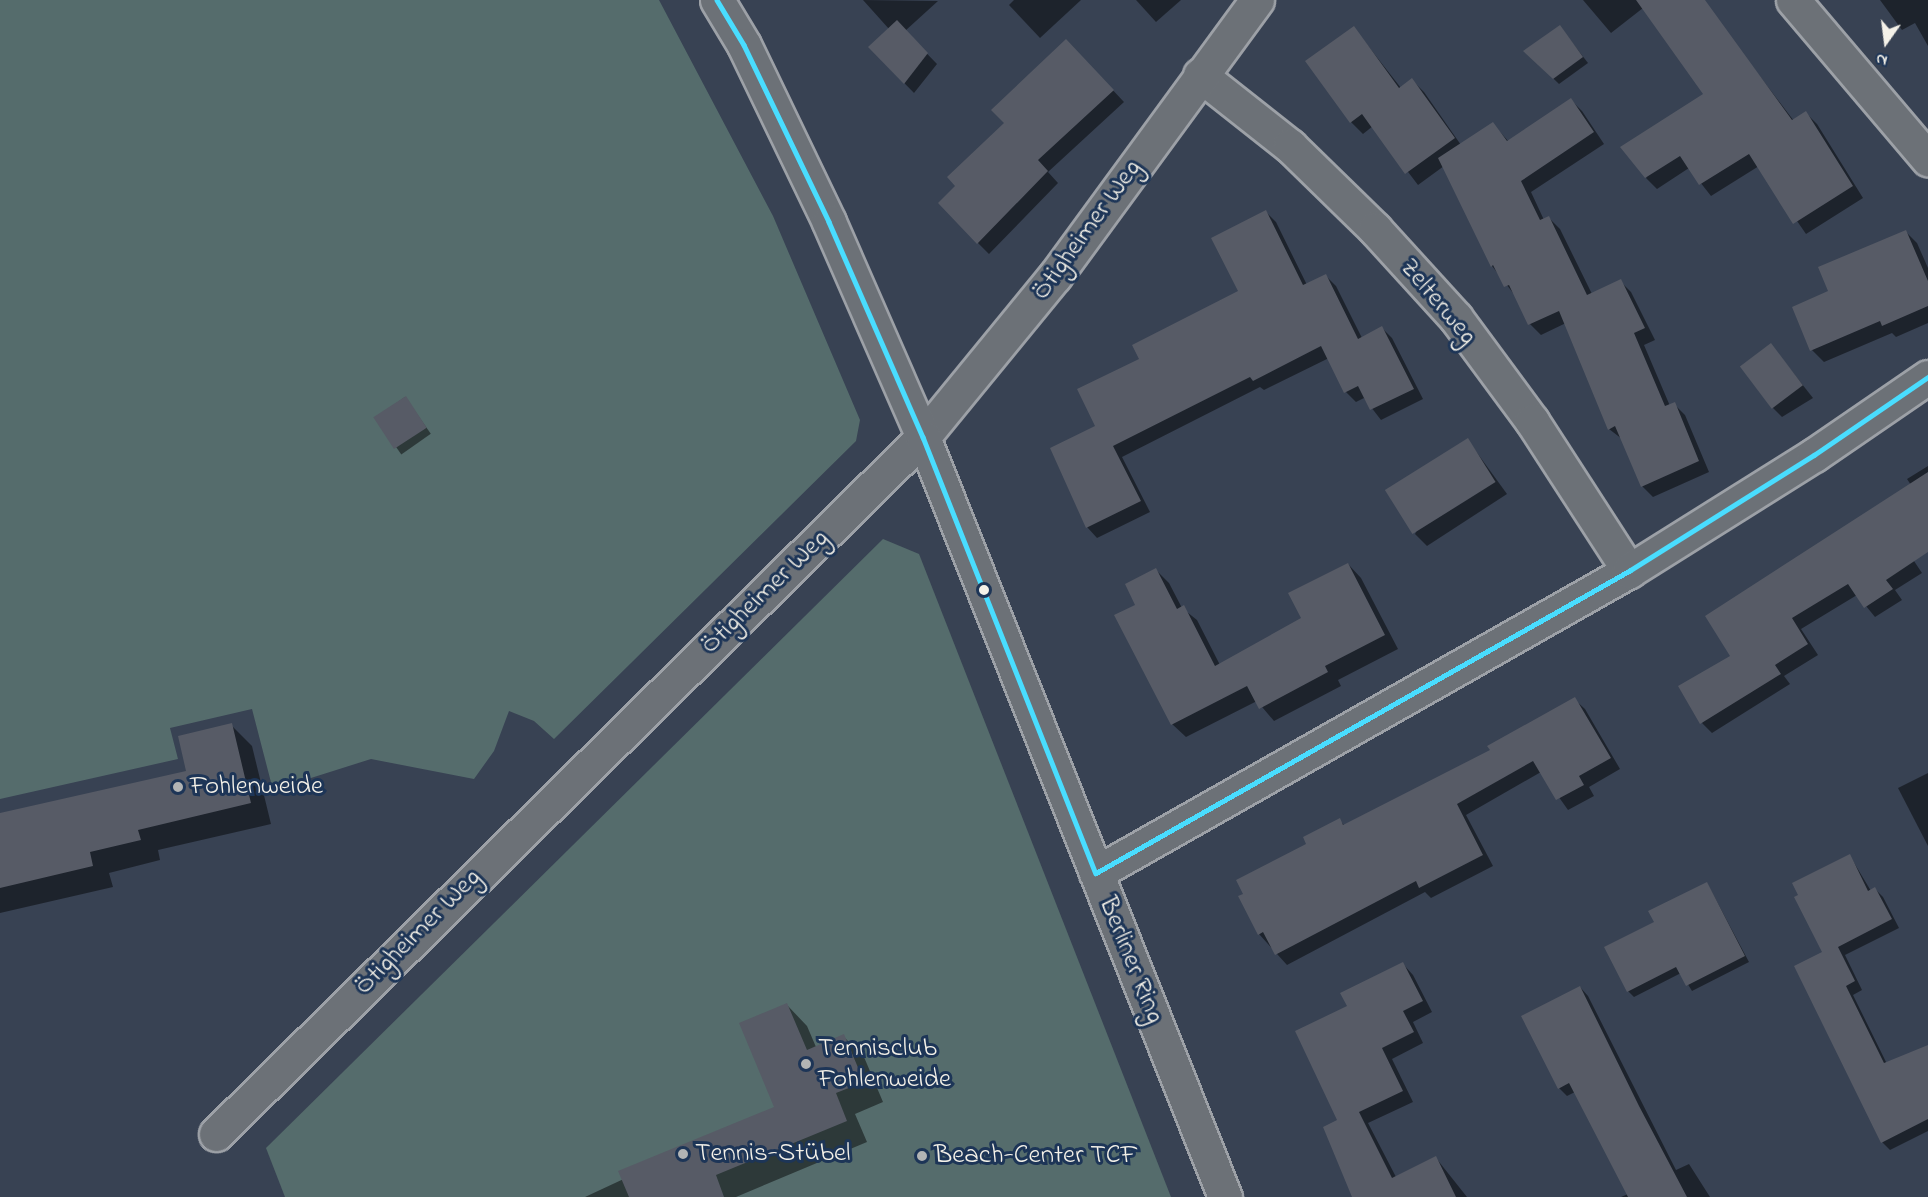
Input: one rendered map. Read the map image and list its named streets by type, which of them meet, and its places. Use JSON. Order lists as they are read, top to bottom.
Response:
{
  "streets": {
    "street": ["Ötigheimer Weg", "Zelterweg", "Berliner Ring"]
  },
  "crossings": [
    ["Ötigheimer Weg", "Zelterweg"],
    ["Ötigheimer Weg", "Berliner Ring"]
  ],
  "places": [
    "Fohlenweide",
    "Tennisclub Fohlenweide",
    "Tennis-Stübel",
    "Beach-Center TCF"
  ],
  "north": "bottom"
}
